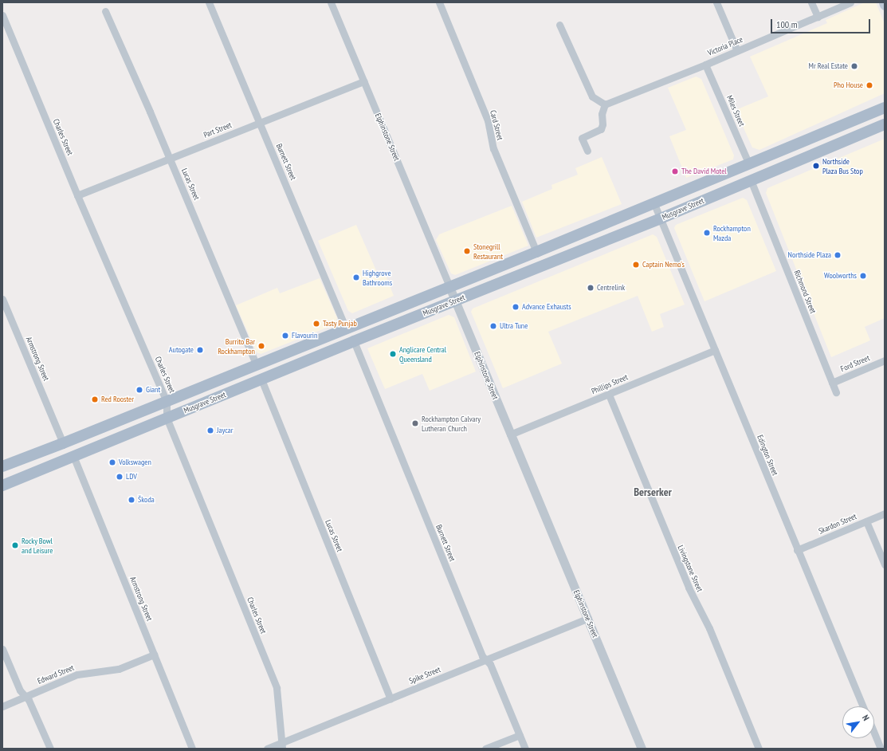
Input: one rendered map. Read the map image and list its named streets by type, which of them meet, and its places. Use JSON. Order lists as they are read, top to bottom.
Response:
{
  "streets": {
    "main road": ["Musgrave Street"],
    "street": [
      "Victoria Place",
      "Miles Street",
      "Card Street",
      "Part Street",
      "Charles Street",
      "Elphinstone Street",
      "Burnett Street",
      "Lucas Street",
      "Richmond Street",
      "Armstrong Street",
      "Ford Street",
      "Phillips Street",
      "Edington Street",
      "Skardon Street",
      "Livingstone Street",
      "Edward Street",
      "Spike Street"
    ]
  },
  "crossings": [
    ["Victoria Place", "Miles Street"],
    ["Miles Street", "Musgrave Street"],
    ["Card Street", "Musgrave Street"],
    ["Part Street", "Charles Street"],
    ["Part Street", "Elphinstone Street"],
    ["Part Street", "Burnett Street"],
    ["Part Street", "Lucas Street"],
    ["Charles Street", "Musgrave Street"],
    ["Charles Street", "Spike Street"],
    ["Elphinstone Street", "Musgrave Street"],
    ["Elphinstone Street", "Phillips Street"],
    ["Elphinstone Street", "Spike Street"],
    ["Burnett Street", "Musgrave Street"],
    ["Burnett Street", "Spike Street"],
    ["Lucas Street", "Musgrave Street"],
    ["Lucas Street", "Spike Street"],
    ["Musgrave Street", "Richmond Street"],
    ["Musgrave Street", "Armstrong Street"],
    ["Musgrave Street", "Edington Street"],
    ["Richmond Street", "Ford Street"],
    ["Armstrong Street", "Edward Street"],
    ["Phillips Street", "Edington Street"],
    ["Phillips Street", "Livingstone Street"],
    ["Edington Street", "Skardon Street"]
  ],
  "districts": ["Berserker"],
  "places": [
    "Mr Real Estate",
    "Pho House",
    "Northside Plaza Bus Stop",
    "The David Motel",
    "Rockhampton Mazda",
    "Stonegrill Restaurant",
    "Northside Plaza",
    "Captain Nemo's",
    "Woolworths",
    "Highgrove Bathrooms",
    "Centrelink",
    "Advance Exhausts",
    "Tasty Punjab",
    "Ultra Tune",
    "Flavourin",
    "Burrito Bar Rockhampton",
    "Autogate",
    "Anglicare Central Queensland",
    "Giant",
    "Red Rooster",
    "Rockhampton Calvary Lutheran Church",
    "Jaycar",
    "Volkswagen",
    "LDV",
    "Škoda",
    "Rocky Bowl and Leisure"
  ],
  "scale_bar": "100 m",
  "north": "top right"
}
